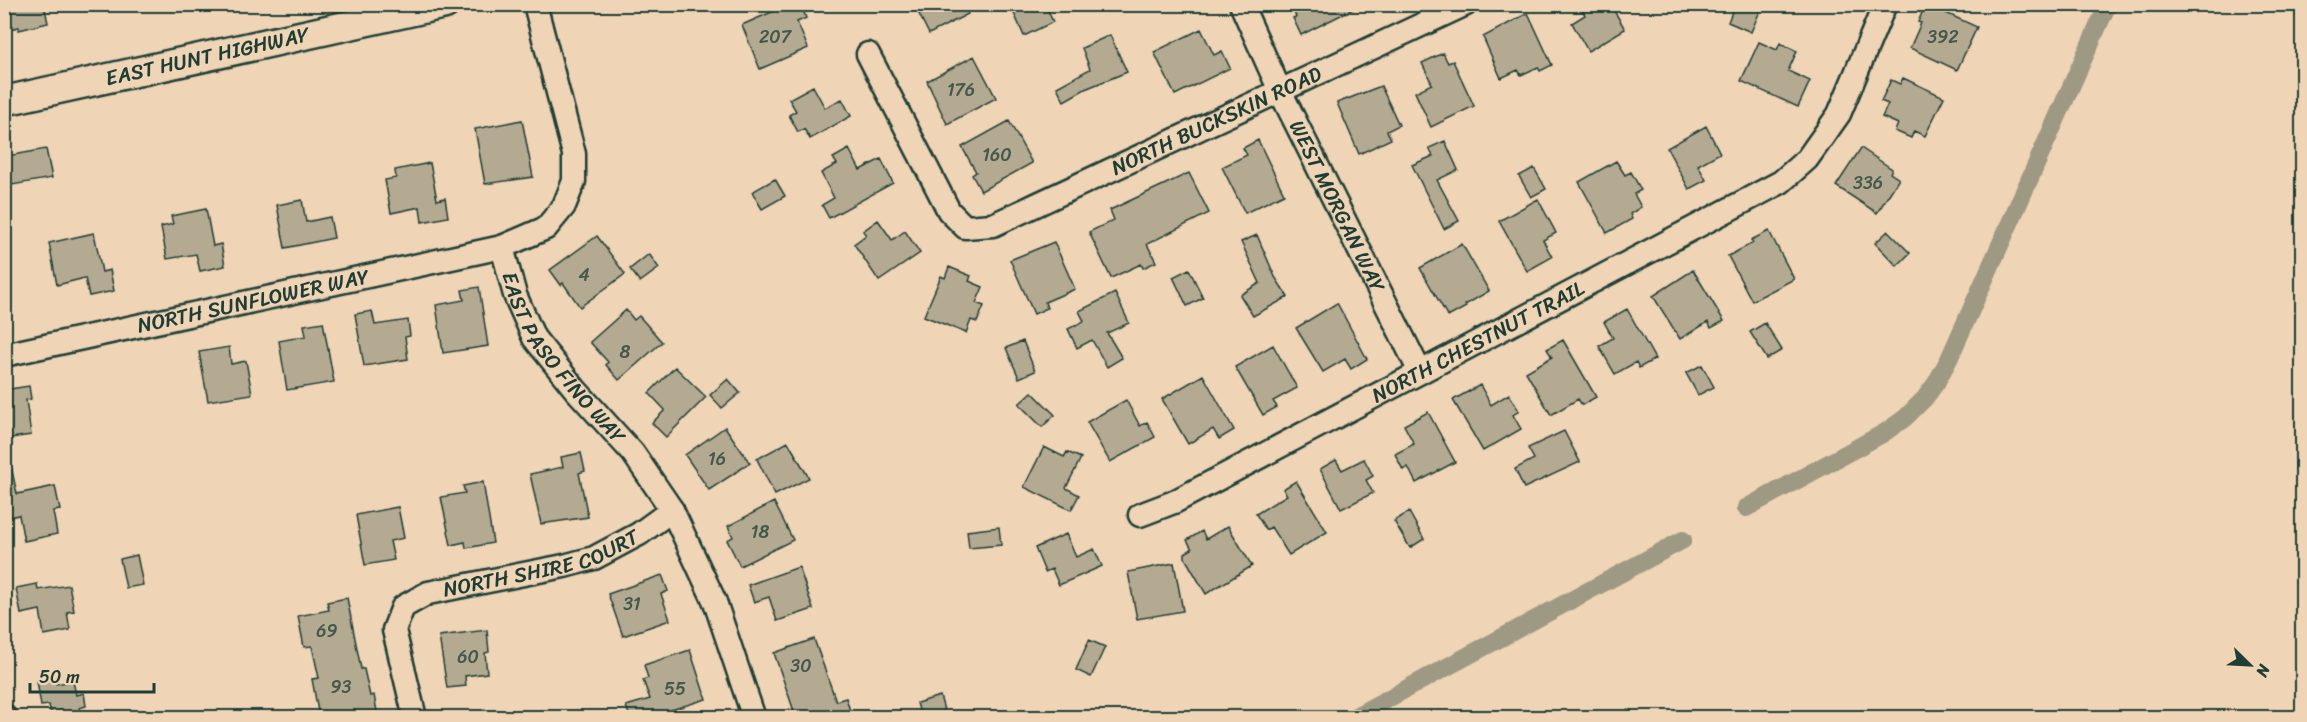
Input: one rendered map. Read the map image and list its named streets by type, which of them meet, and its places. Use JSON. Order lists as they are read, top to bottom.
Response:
{
  "streets": {
    "main road": ["EAST HUNT HIGHWAY"],
    "street": [
      "NORTH BUCKSKIN ROAD",
      "WEST MORGAN WAY",
      "NORTH SUNFLOWER WAY",
      "NORTH CHESTNUT TRAIL",
      "EAST PASO FINO WAY",
      "NORTH SHIRE COURT"
    ]
  },
  "crossings": [
    ["NORTH BUCKSKIN ROAD", "WEST MORGAN WAY"],
    ["WEST MORGAN WAY", "NORTH CHESTNUT TRAIL"],
    ["NORTH SUNFLOWER WAY", "EAST PASO FINO WAY"],
    ["EAST PASO FINO WAY", "NORTH SHIRE COURT"]
  ],
  "house_numbers": [
    "207",
    "392",
    "176",
    "160",
    "336",
    "4",
    "8",
    "16",
    "18",
    "31",
    "69",
    "60",
    "30",
    "93",
    "55"
  ],
  "scale_bar": "50 m",
  "north": "bottom right"
}
